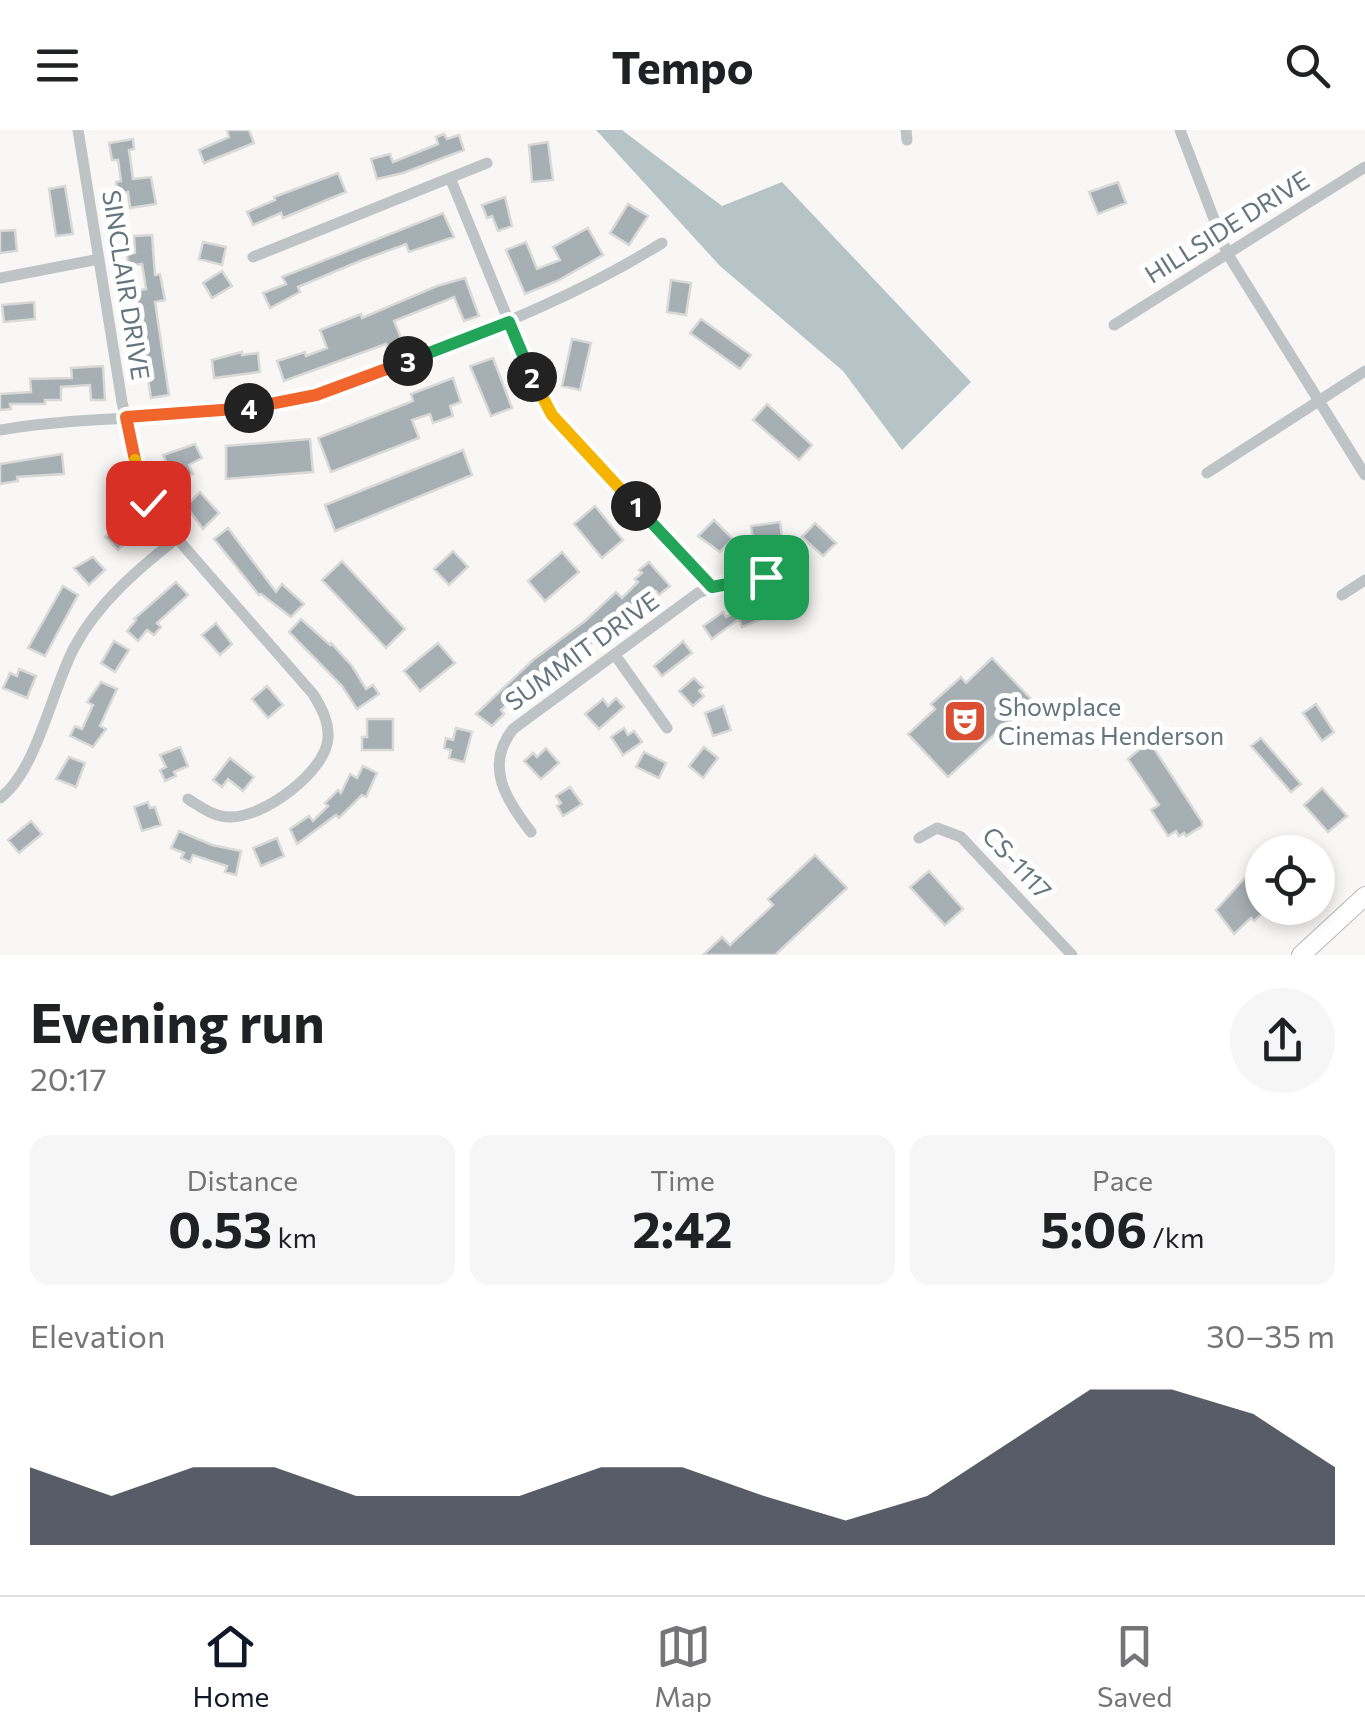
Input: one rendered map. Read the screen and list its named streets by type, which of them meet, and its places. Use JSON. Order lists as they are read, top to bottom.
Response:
{
  "streets": {
    "street": [
      "HILLSIDE DRIVE",
      "SINCLAIR DRIVE",
      "SUMMIT DRIVE",
      "CS-1117"
    ]
  },
  "places": {
    "theatre": ["Showplace Cinemas Henderson"]
  },
  "page": {
    "header": "Tempo",
    "pins": [
      "3",
      "2",
      "4",
      "1"
    ],
    "heading": ["Evening run", "20:17"],
    "stats": [
      ["Distance", "0.53 km"],
      ["Time", "2:42"],
      ["Pace", "5:06 /km"]
    ],
    "chart": ["Elevation", "30–35 m"],
    "tabs": ["Home", "Map", "Saved"]
  }
}
